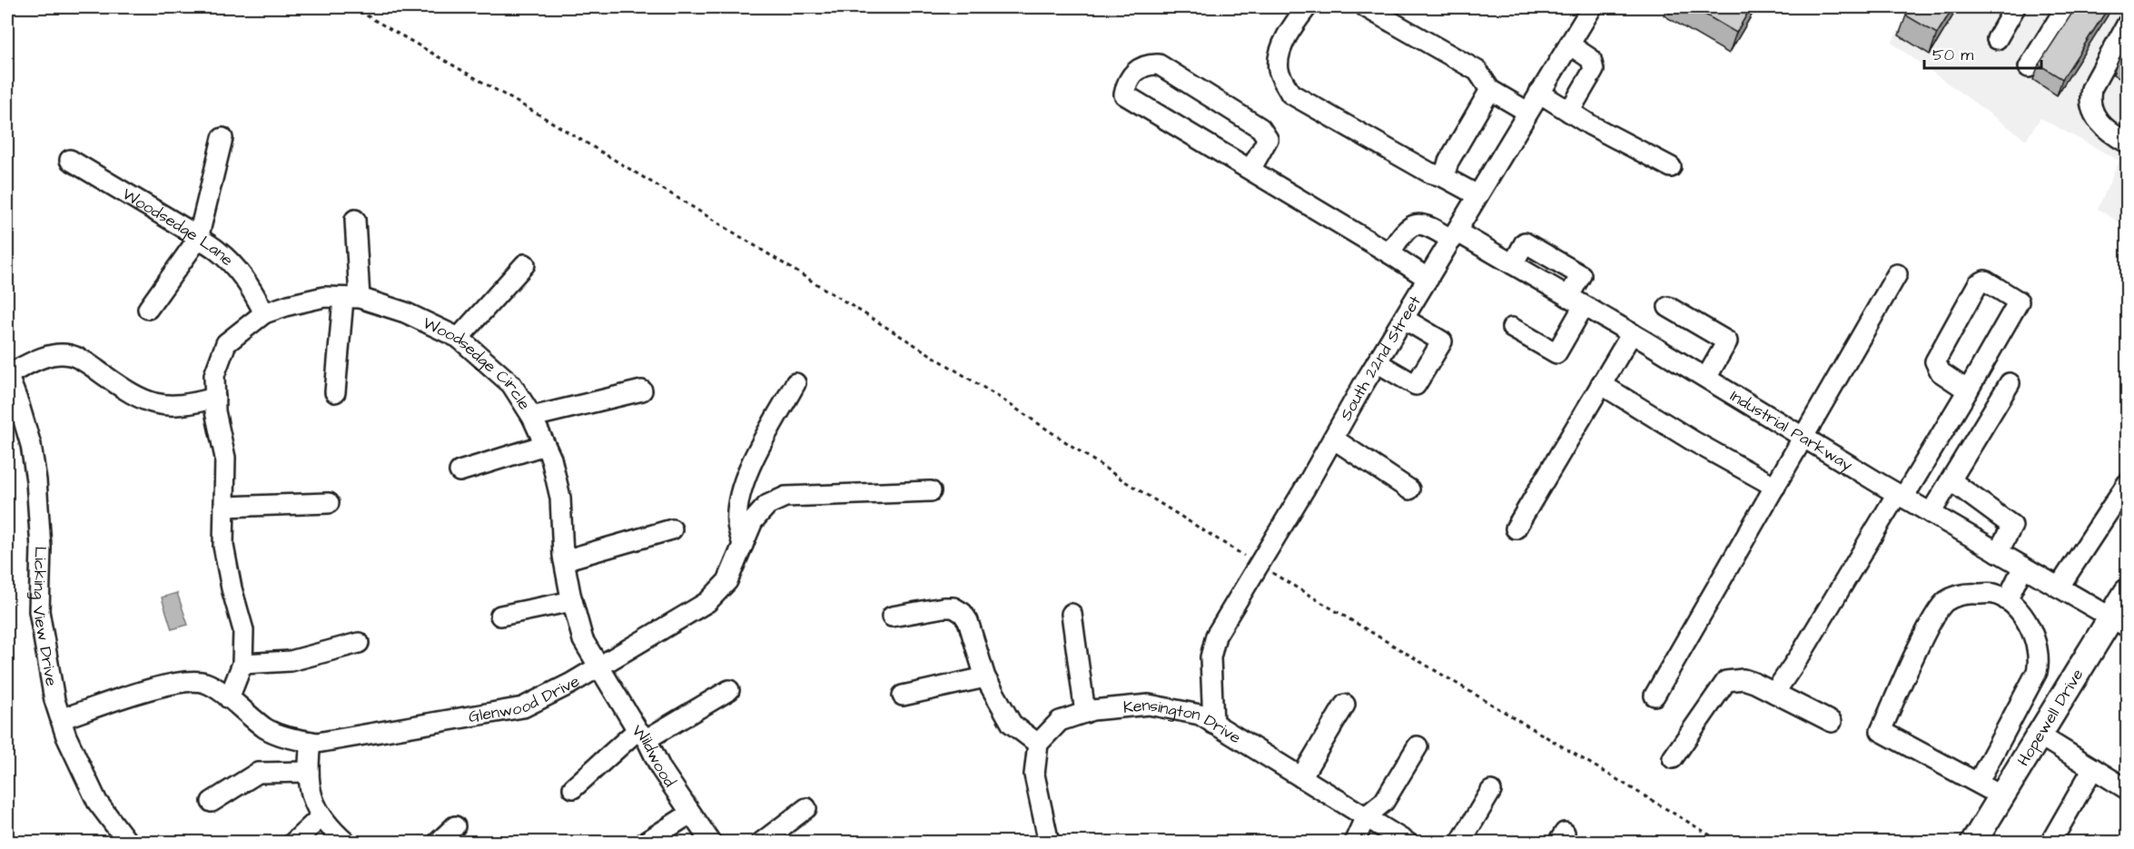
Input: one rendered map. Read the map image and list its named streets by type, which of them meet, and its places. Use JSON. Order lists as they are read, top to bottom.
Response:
{
  "streets": {
    "main road": ["Hopewell Drive"],
    "street": [
      "Woodsedge Lane",
      "South 22nd Street",
      "Woodsedge Circle",
      "Industrial Parkway",
      "Licking View Drive",
      "Glenwood Drive",
      "Kensington Drive",
      "Wildwood"
    ]
  },
  "crossings": [
    ["Woodsedge Lane", "Woodsedge Circle"],
    ["South 22nd Street", "Industrial Parkway"],
    ["South 22nd Street", "Kensington Drive"],
    ["Woodsedge Circle", "Glenwood Drive"],
    ["Woodsedge Circle", "Wildwood"],
    ["Industrial Parkway", "Hopewell Drive"],
    ["Licking View Drive", "Glenwood Drive"],
    ["Glenwood Drive", "Wildwood"]
  ],
  "scale_bar": "50 m"
}
